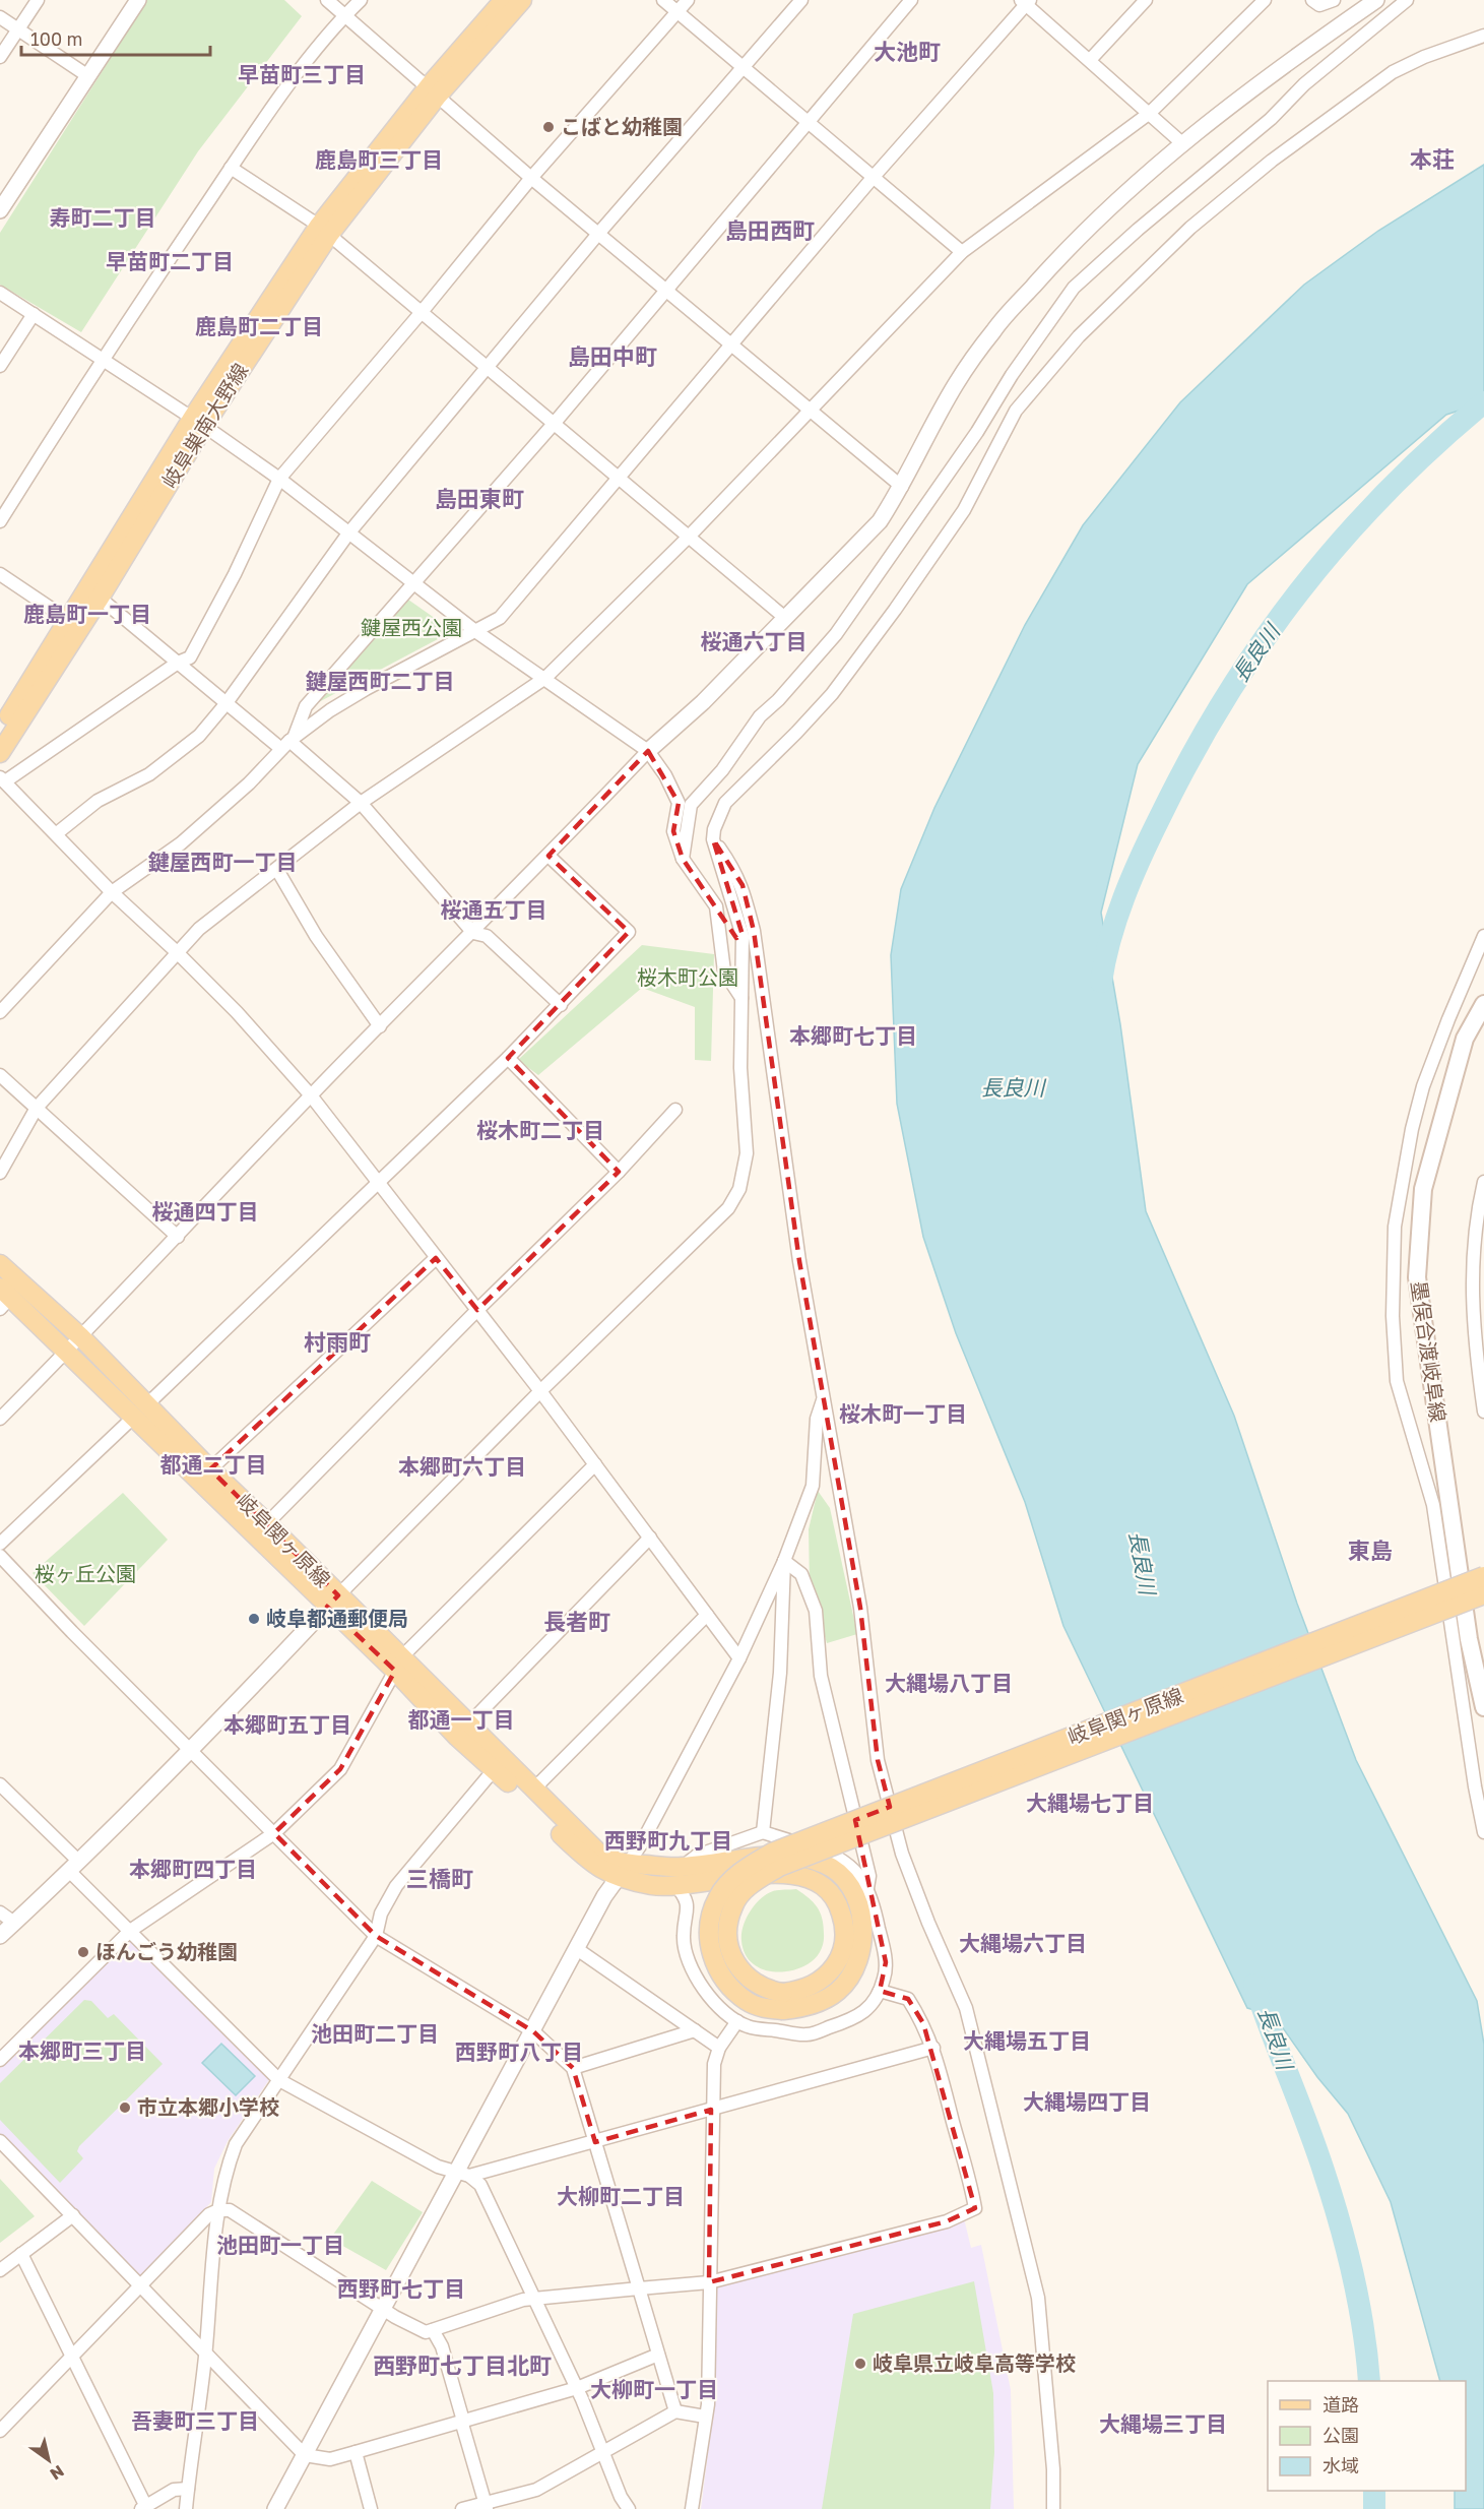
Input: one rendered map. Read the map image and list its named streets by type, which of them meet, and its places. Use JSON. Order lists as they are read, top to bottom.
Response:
{
  "streets": {
    "main road": ["岐阜巣南大野線", "墨俣合渡岐阜線", "岐阜関ヶ原線"]
  },
  "districts": [
    "大池町",
    "早苗町三丁目",
    "本荘",
    "鹿島町三丁目",
    "寿町二丁目",
    "島田西町",
    "早苗町二丁目",
    "鹿島町二丁目",
    "島田中町",
    "島田東町",
    "鹿島町一丁目",
    "桜通六丁目",
    "鍵屋西町二丁目",
    "鍵屋西町一丁目",
    "桜通五丁目",
    "本郷町七丁目",
    "桜木町二丁目",
    "桜通四丁目",
    "村雨町",
    "桜木町一丁目",
    "都通二丁目",
    "本郷町六丁目",
    "東島",
    "長者町",
    "大縄場八丁目",
    "都通一丁目",
    "本郷町五丁目",
    "大縄場七丁目",
    "西野町九丁目",
    "本郷町四丁目",
    "三橋町",
    "大縄場六丁目",
    "池田町二丁目",
    "大縄場五丁目",
    "本郷町三丁目",
    "西野町八丁目",
    "大縄場四丁目",
    "大柳町二丁目",
    "池田町一丁目",
    "西野町七丁目",
    "西野町七丁目北町",
    "大柳町一丁目",
    "吾妻町三丁目",
    "大縄場三丁目"
  ],
  "water": ["長良川"],
  "parks": ["鍵屋西公園", "桜木町公園", "桜ヶ丘公園"],
  "places": [
    "こばと幼稚園",
    "岐阜都通郵便局",
    "ほんごう幼稚園",
    "市立本郷小学校",
    "岐阜県立岐阜高等学校"
  ],
  "legend": ["道路", "公園", "水域"],
  "scale_bar": "100 m",
  "north": "bottom right"
}
